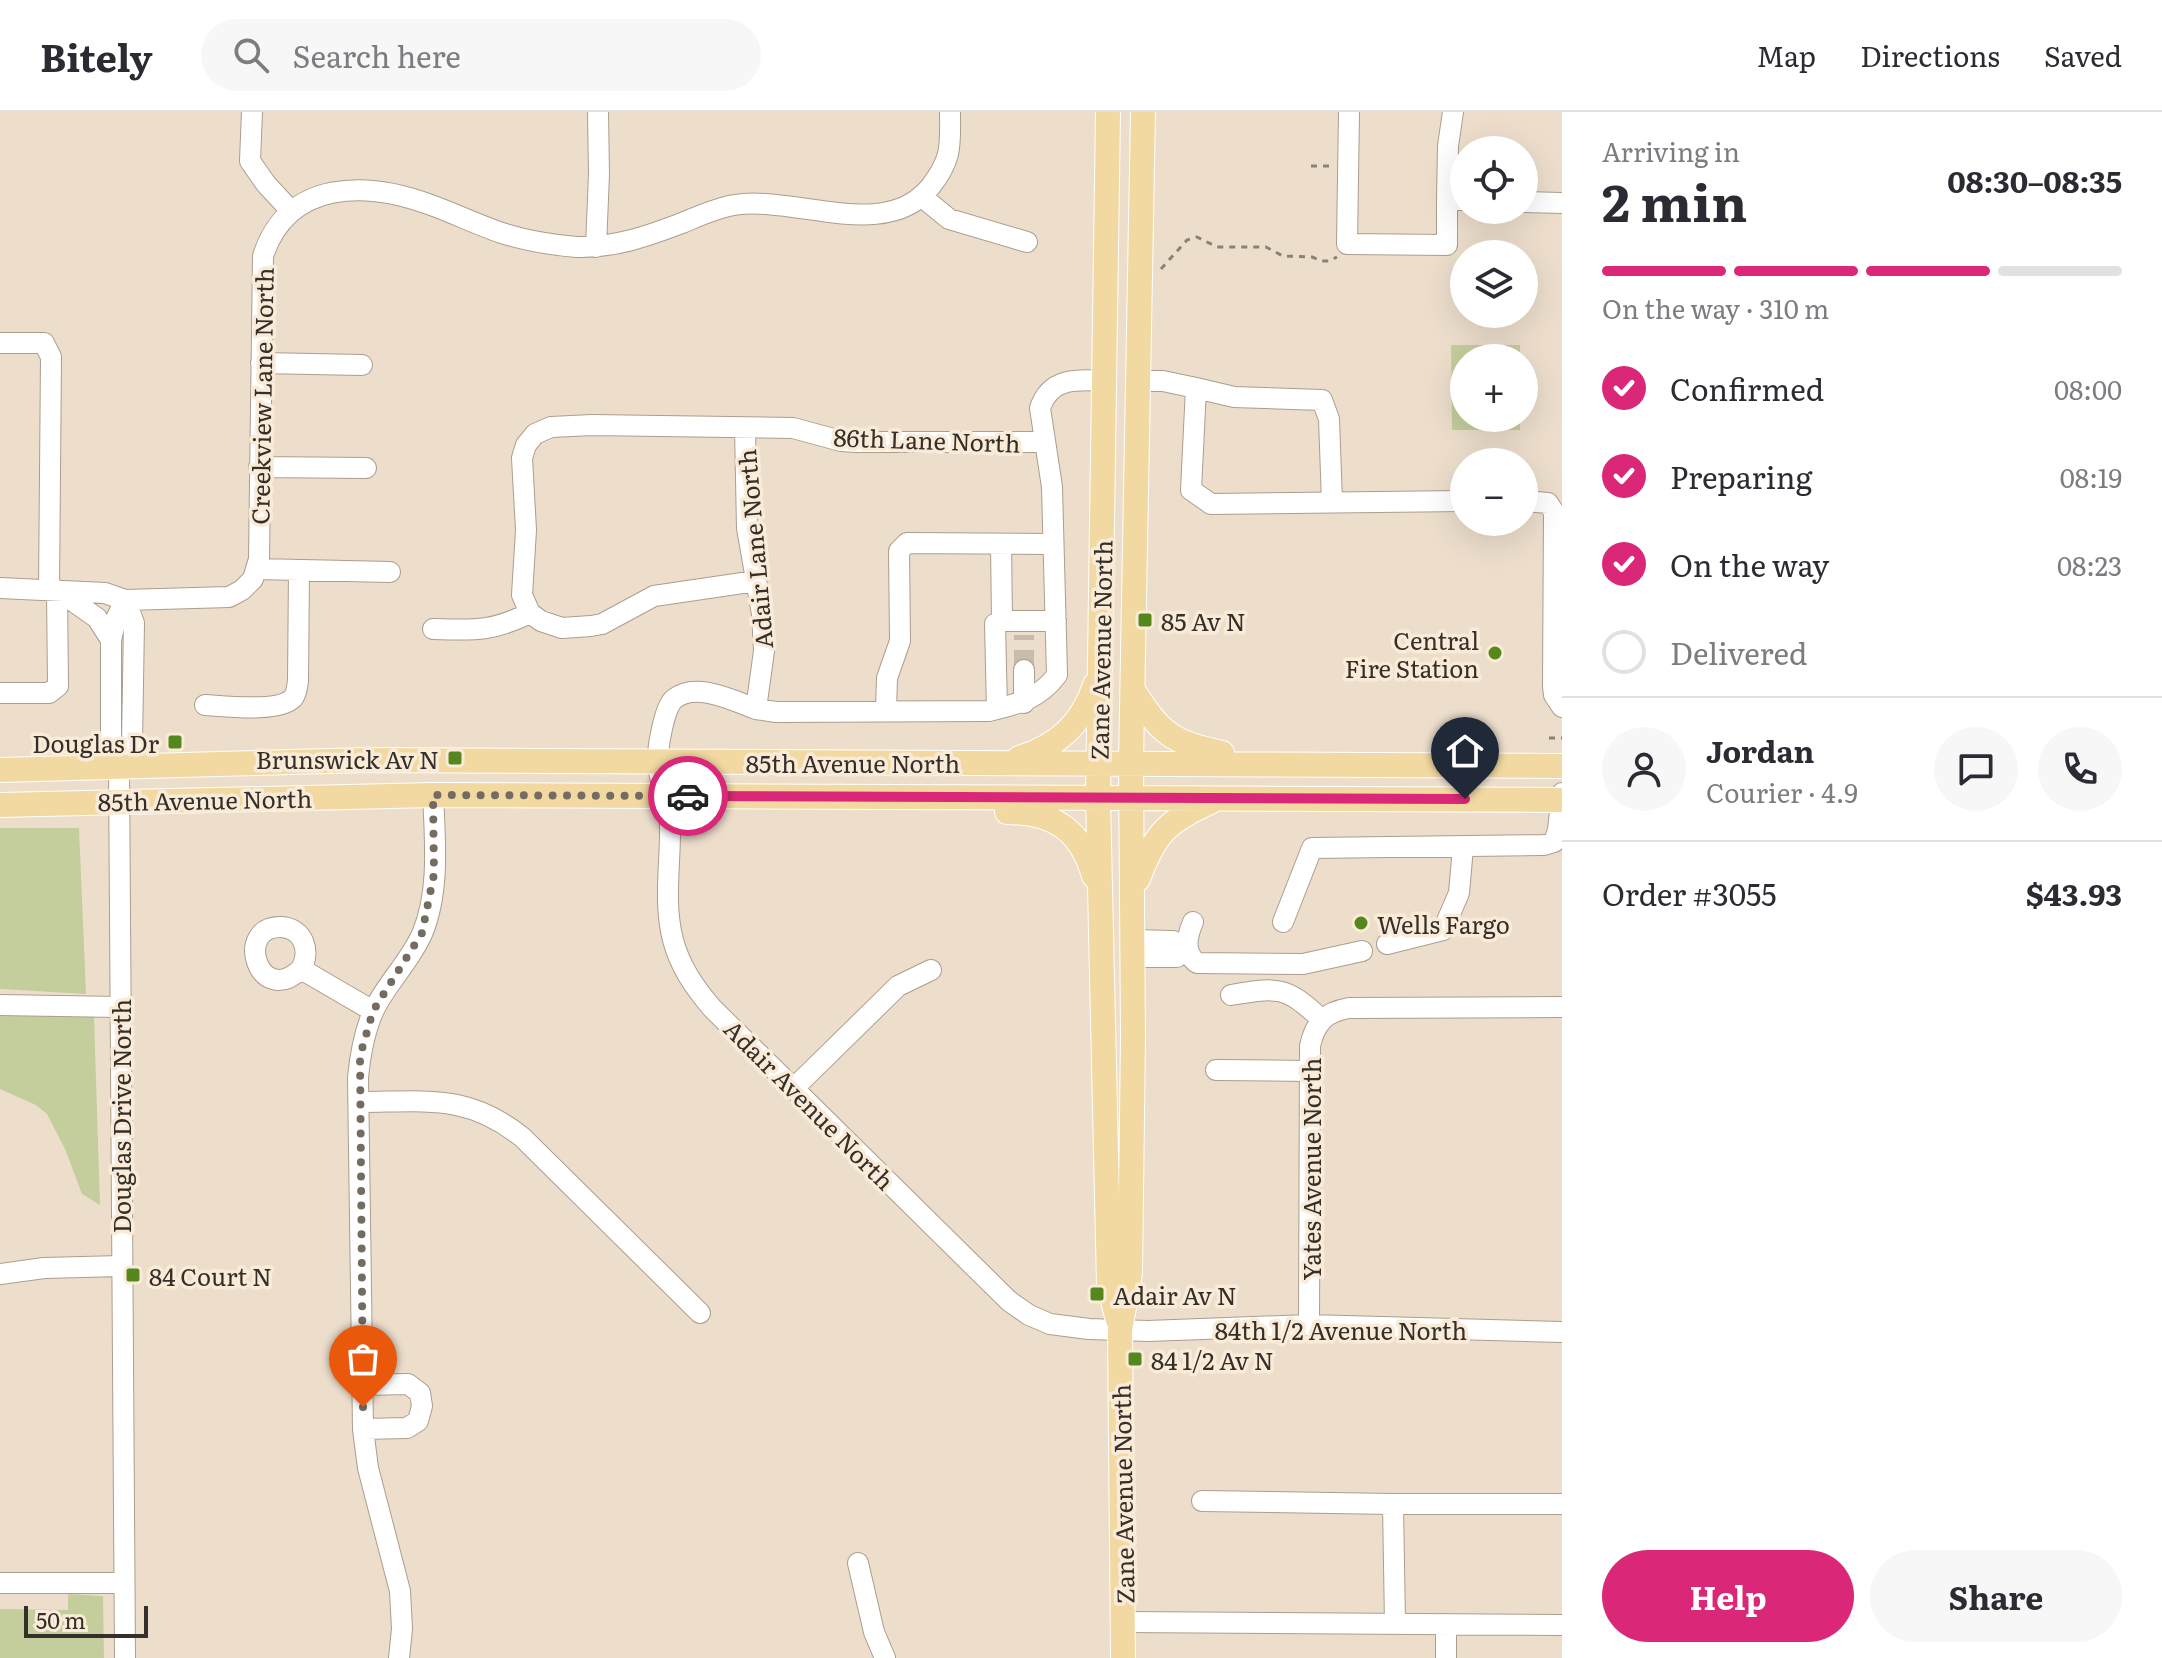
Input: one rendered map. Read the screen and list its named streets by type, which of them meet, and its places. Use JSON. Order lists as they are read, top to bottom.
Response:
{
  "streets": {
    "main road": ["Zane Avenue North", "85th Avenue North"],
    "street": [
      "Creekview Lane North",
      "86th Lane North",
      "Adair Lane North",
      "Adair Avenue North",
      "Douglas Drive North",
      "Yates Avenue North",
      "84th 1/2 Avenue North"
    ]
  },
  "crossings": [
    ["86th Lane North", "Adair Lane North"],
    ["86th Lane North", "Zane Avenue North"],
    ["Zane Avenue North", "85th Avenue North"],
    ["Zane Avenue North", "Adair Avenue North"],
    ["Zane Avenue North", "84th 1/2 Avenue North"],
    ["85th Avenue North", "Adair Avenue North"],
    ["85th Avenue North", "Douglas Drive North"],
    ["Adair Avenue North", "84th 1/2 Avenue North"],
    ["Yates Avenue North", "84th 1/2 Avenue North"]
  ],
  "places": {
    "transit": [
      "85 Av N",
      "Douglas Dr",
      "Brunswick Av N",
      "84 Court N",
      "Adair Av N",
      "84 1/2 Av N"
    ],
    "other": ["Central Fire Station", "Wells Fargo"]
  },
  "scale_bar": "50 m",
  "page": {
    "header": "Bitely",
    "search": "Search here",
    "nav": ["Map", "Directions", "Saved"],
    "heading": ["2 min", "Arriving in", "08:30–08:35"],
    "panel": [
      "Jordan",
      "Courier · 4.9",
      "Order #3055",
      "$43.93"
    ],
    "map_buttons": ["+", "−"],
    "bar": "On the way · 310 m",
    "list": [
      ["Confirmed", "08:00"],
      ["Preparing", "08:19"],
      ["On the way", "08:23"],
      "Delivered"
    ],
    "buttons": ["Help", "Share"],
    "scale": "50 m"
  }
}
